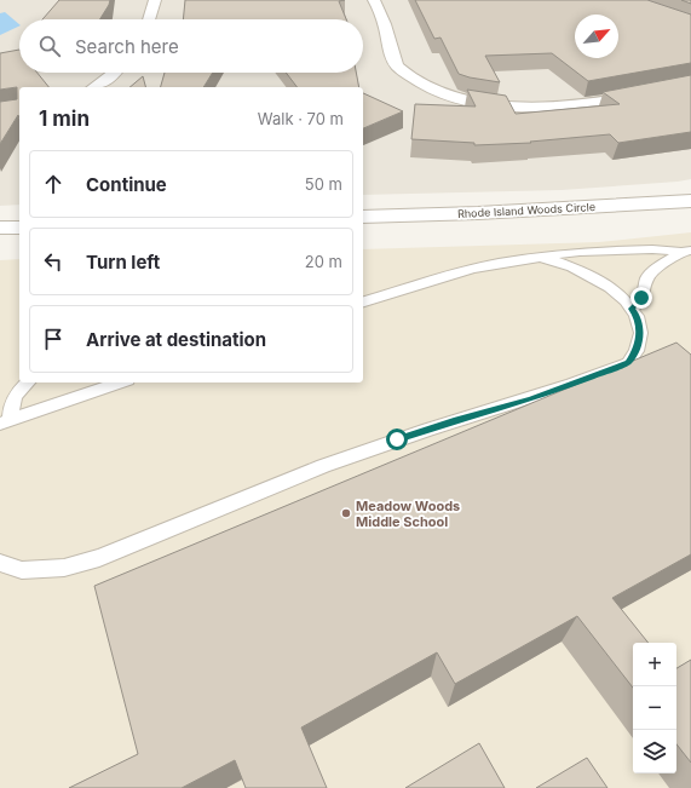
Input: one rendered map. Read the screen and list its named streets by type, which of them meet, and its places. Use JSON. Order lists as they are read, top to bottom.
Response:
{
  "streets": {
    "street": ["Rhode Island Woods Circle"]
  },
  "places": ["Meadow Woods Middle School"],
  "north": "top right",
  "page": {
    "search": "Search here",
    "heading": ["1 min", "Walk · 70 m"],
    "list": [
      ["Continue", "50 m"],
      ["Turn left", "20 m"],
      "Arrive at destination"
    ],
    "map_buttons": ["+", "−"]
  }
}
